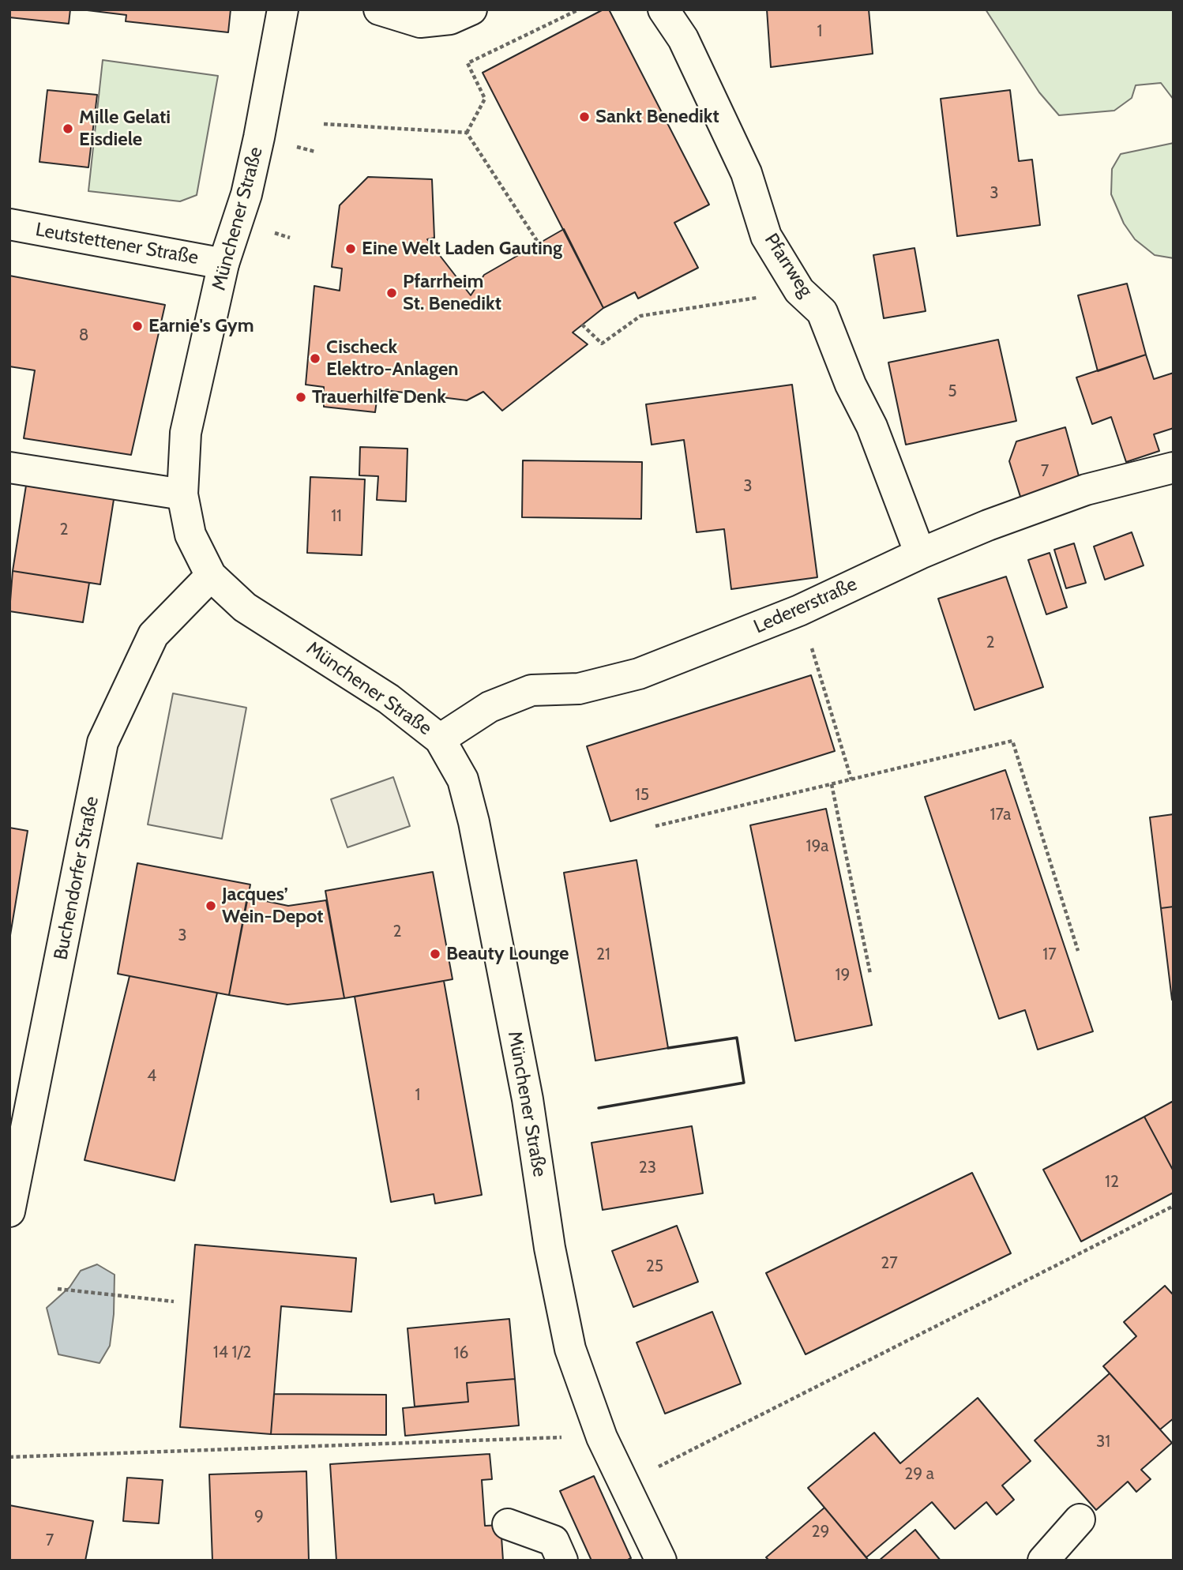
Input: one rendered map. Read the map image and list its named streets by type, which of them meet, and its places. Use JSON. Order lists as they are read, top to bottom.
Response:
{
  "streets": {
    "street": [
      "Münchener Straße",
      "Leutstettener Straße",
      "Pfarrweg",
      "Ledererstraße",
      "Buchendorfer Straße"
    ]
  },
  "crossings": [
    ["Münchener Straße", "Leutstettener Straße"],
    ["Münchener Straße", "Ledererstraße"],
    ["Münchener Straße", "Buchendorfer Straße"],
    ["Pfarrweg", "Ledererstraße"]
  ],
  "places": [
    "Sankt Benedikt",
    "Mille Gelati Eisdiele",
    "Eine Welt Laden Gauting",
    "Pfarrheim St. Benedikt",
    "Earnie's Gym",
    "Cischeck Elektro-Anlagen",
    "Trauerhilfe Denk",
    "Jacques’ Wein-Depot",
    "Beauty Lounge"
  ],
  "house_numbers": [
    "1",
    "3",
    "8",
    "5",
    "7",
    "3",
    "11",
    "2",
    "2",
    "15",
    "17a",
    "19a",
    "2",
    "3",
    "21",
    "17",
    "19",
    "4",
    "1",
    "23",
    "12",
    "27",
    "25",
    "14 1/2",
    "16",
    "31",
    "29 a",
    "9",
    "29",
    "7"
  ]
}
